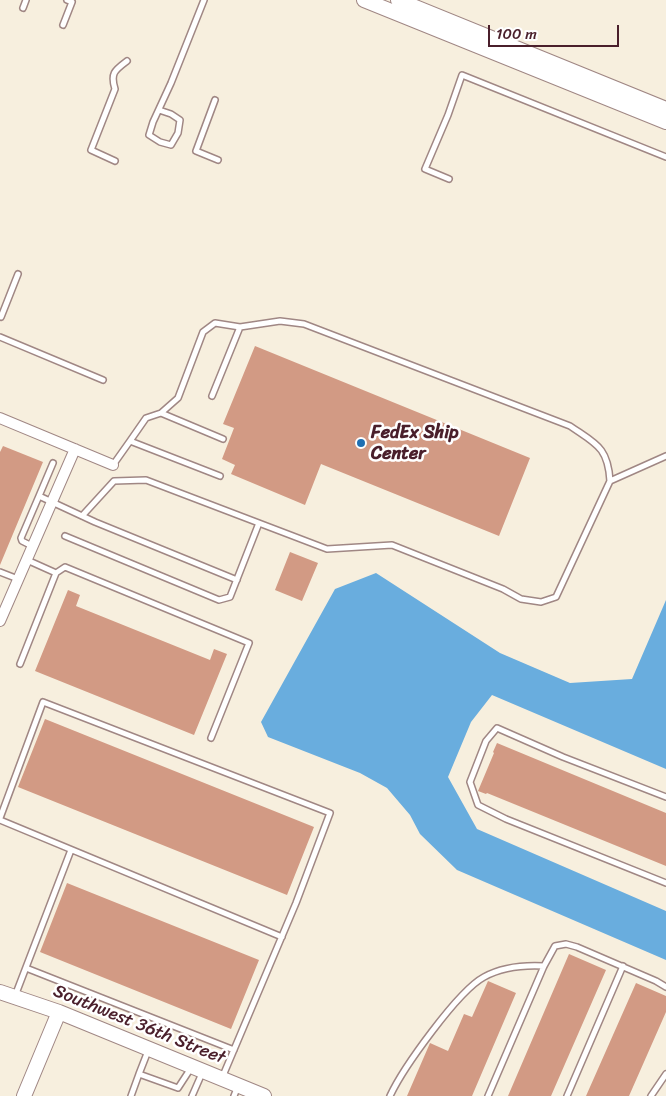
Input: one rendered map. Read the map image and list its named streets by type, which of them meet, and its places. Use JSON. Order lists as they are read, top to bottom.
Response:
{
  "streets": {
    "street": ["Southwest 36th Street"]
  },
  "places": ["FedEx Ship Center"],
  "scale_bar": "100 m"
}
